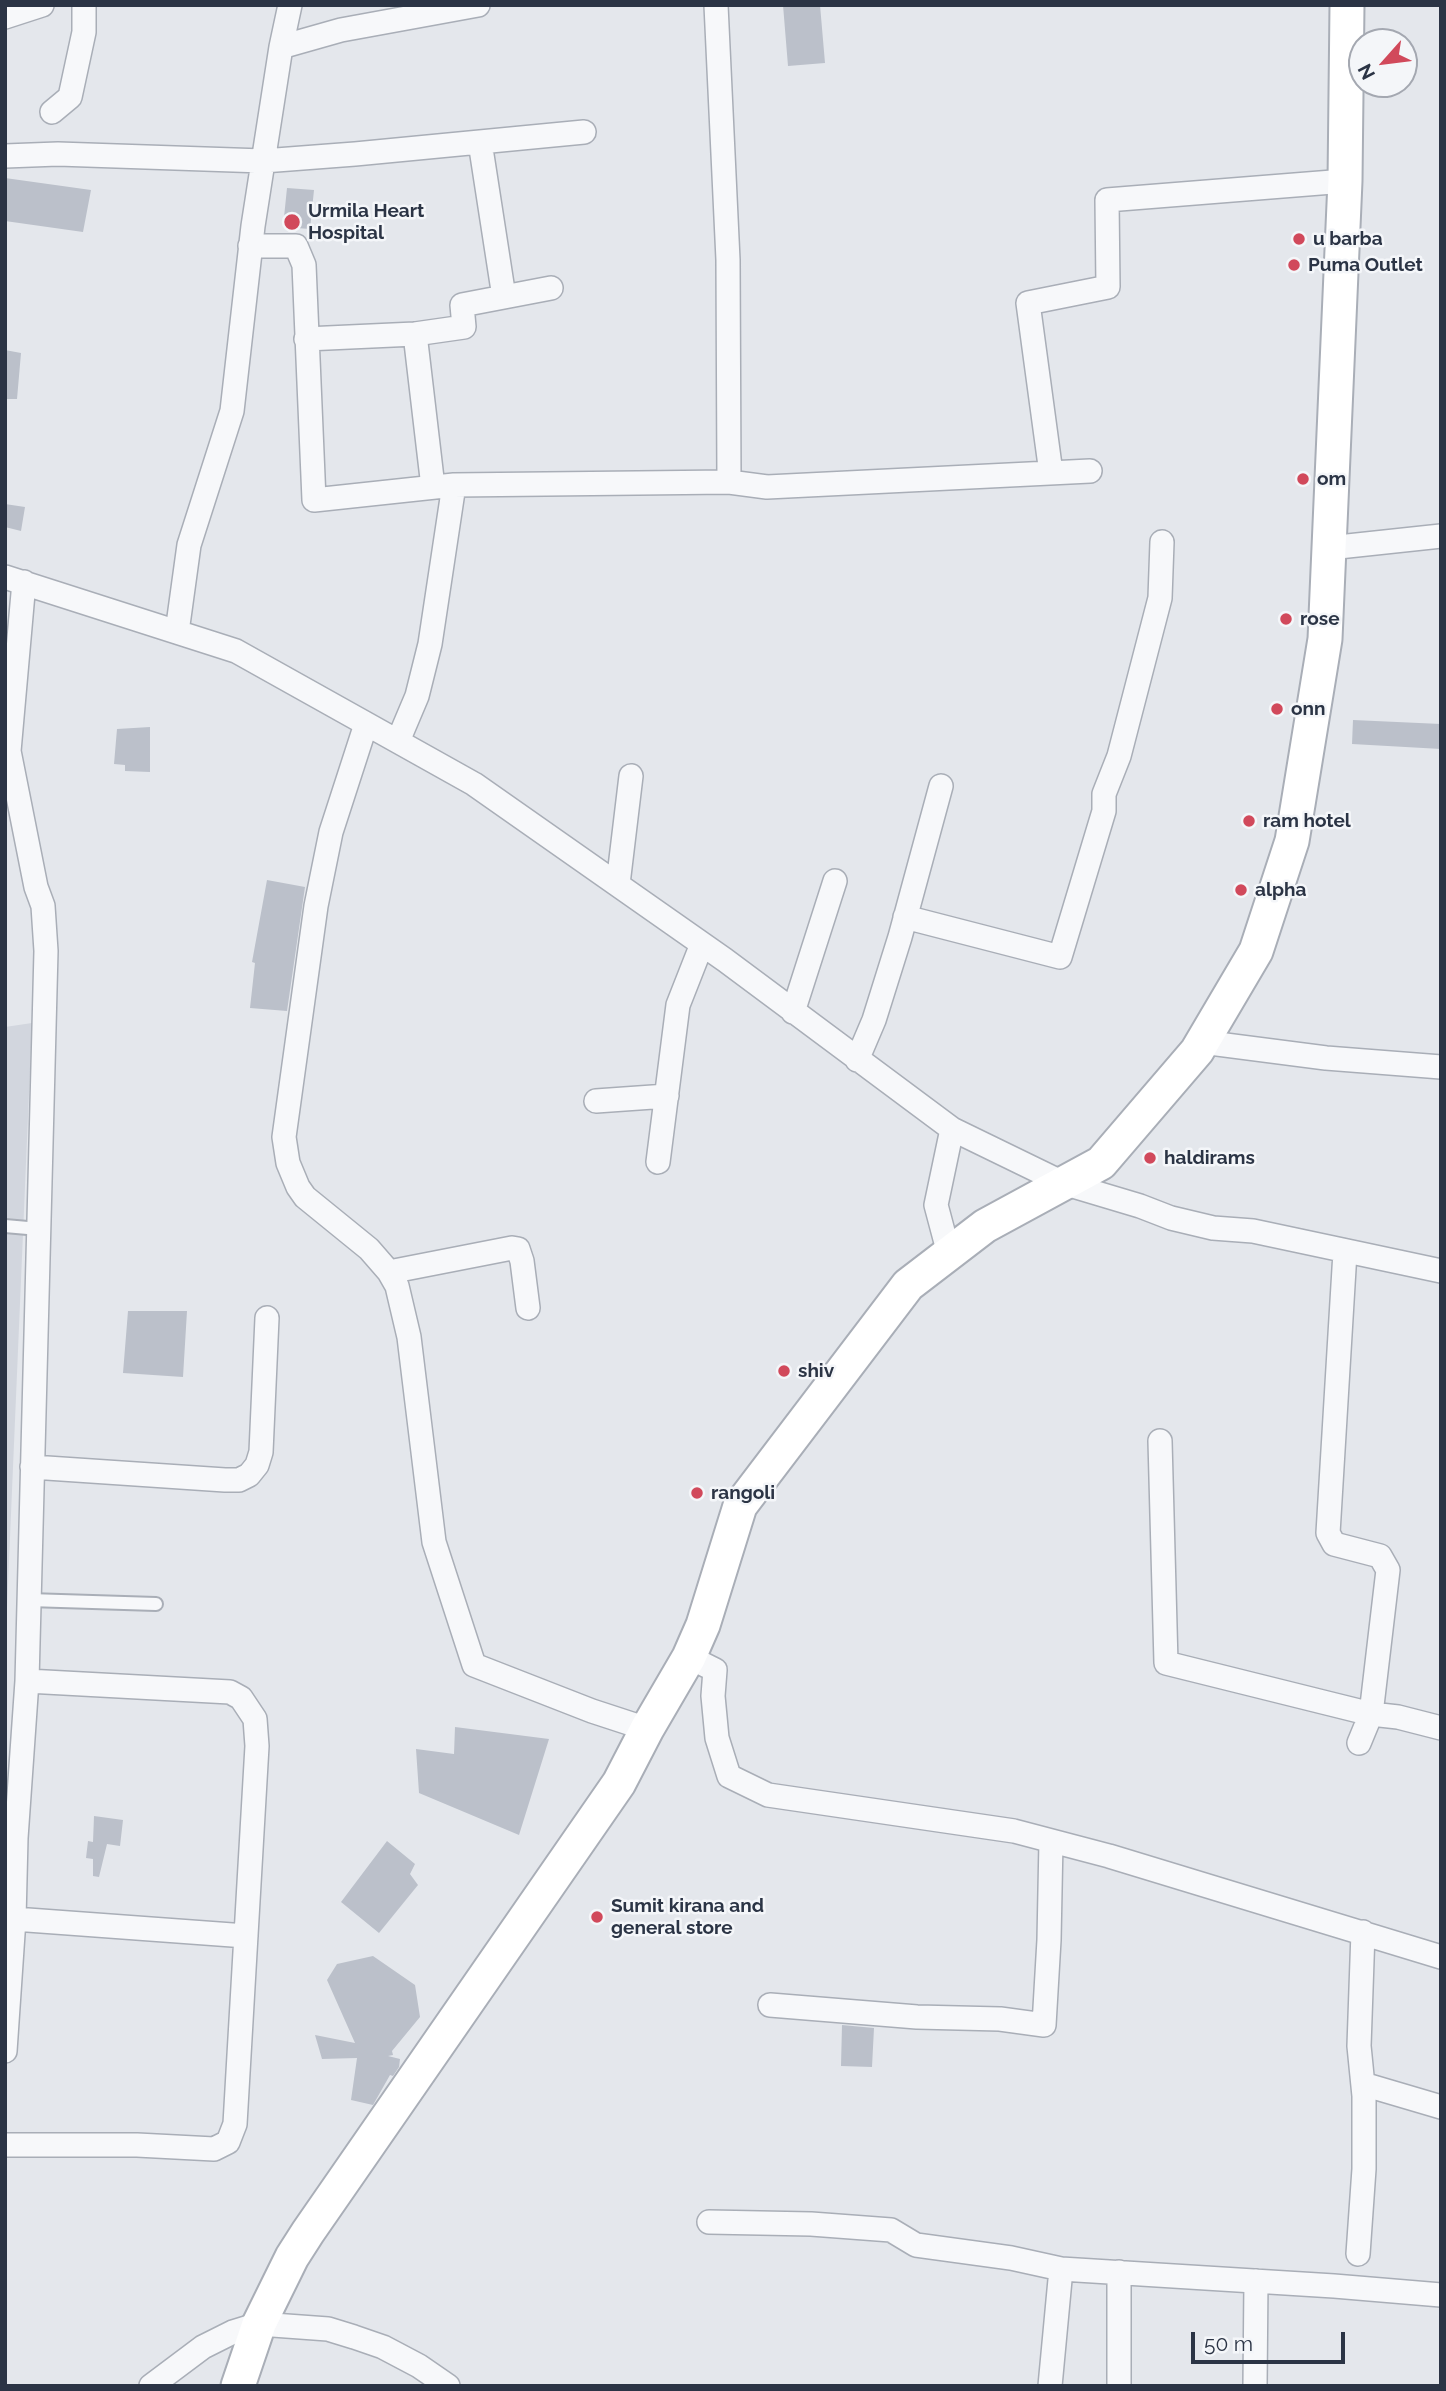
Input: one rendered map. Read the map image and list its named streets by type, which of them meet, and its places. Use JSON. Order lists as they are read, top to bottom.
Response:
{
  "places": [
    "Urmila Heart Hospital",
    "u barba",
    "Puma Outlet",
    "om",
    "rose",
    "onn",
    "ram hotel",
    "alpha",
    "haldirams",
    "shiv",
    "rangoli",
    "Sumit kirana and general store"
  ],
  "scale_bar": "50 m",
  "north": "bottom left"
}
